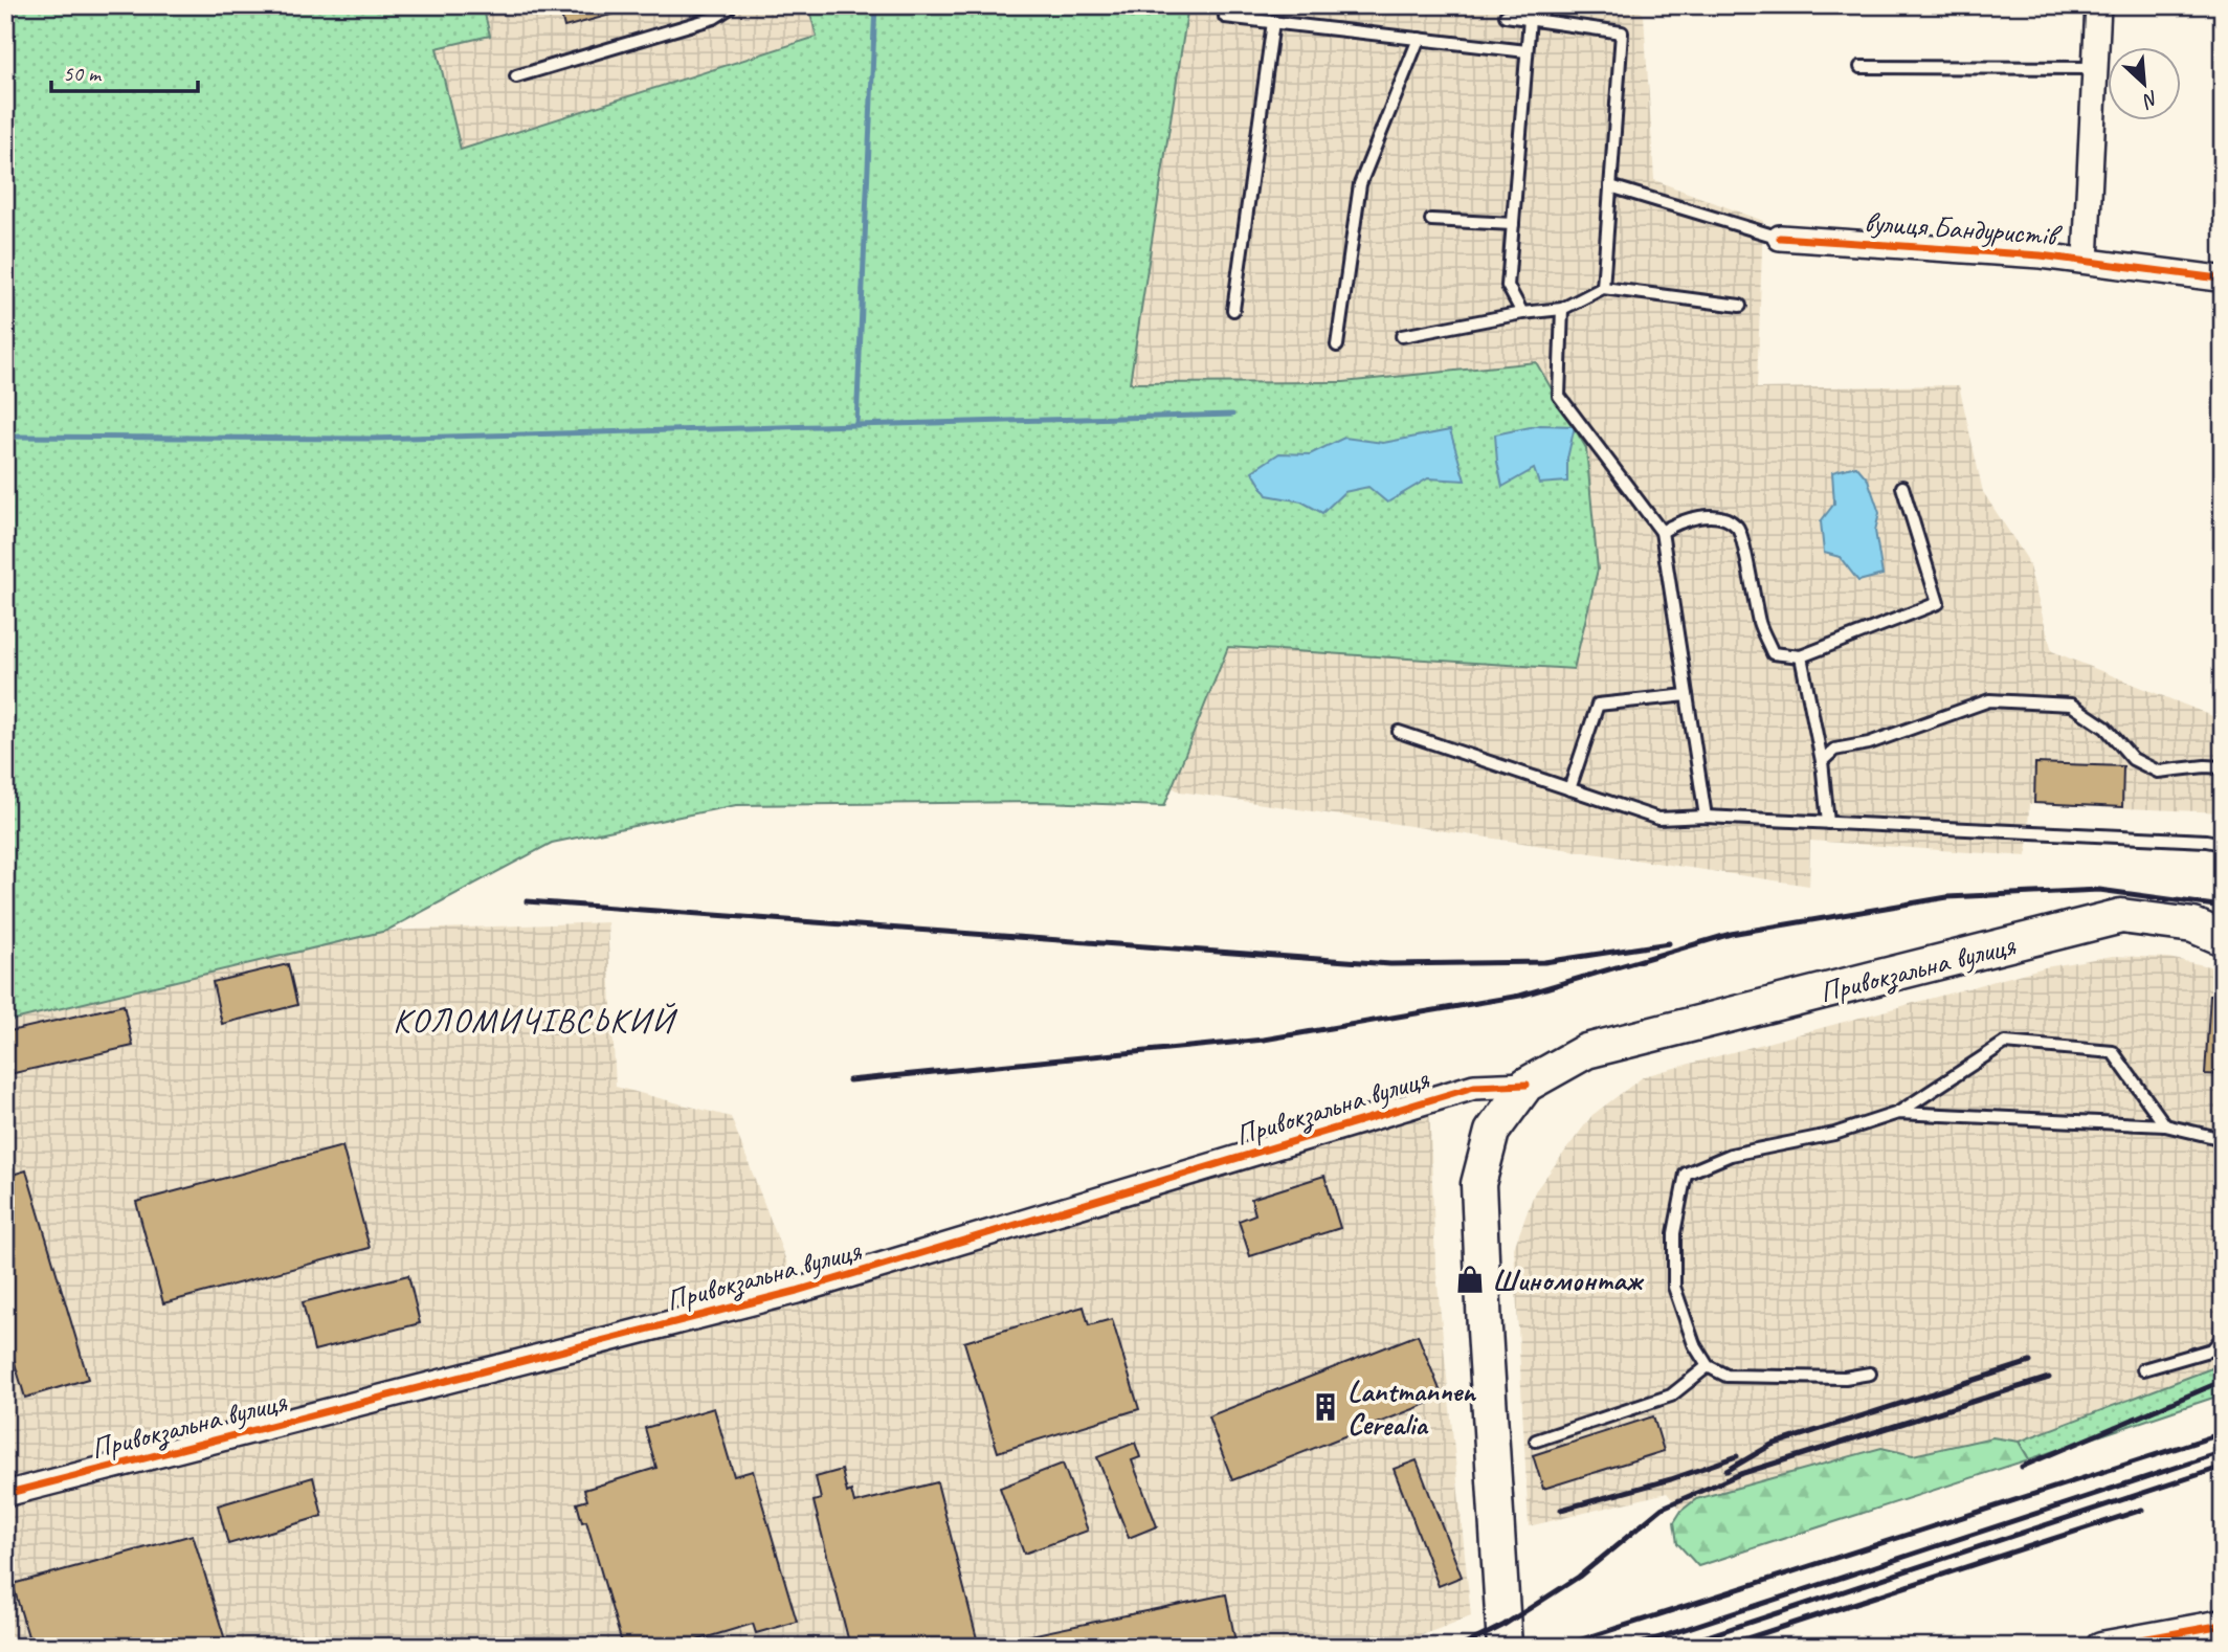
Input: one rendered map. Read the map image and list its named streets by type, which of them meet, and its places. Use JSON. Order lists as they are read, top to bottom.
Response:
{
  "streets": {
    "main road": ["Привокзальна вулиця"],
    "street": ["вулиця Бандуристів"]
  },
  "districts": ["КОЛОМИЧІВСЬКИЙ"],
  "places": {
    "shop": ["Шиномонтаж"],
    "building": ["Lantmannen Cerealia"]
  },
  "scale_bar": "50 m",
  "north": "bottom right"
}
